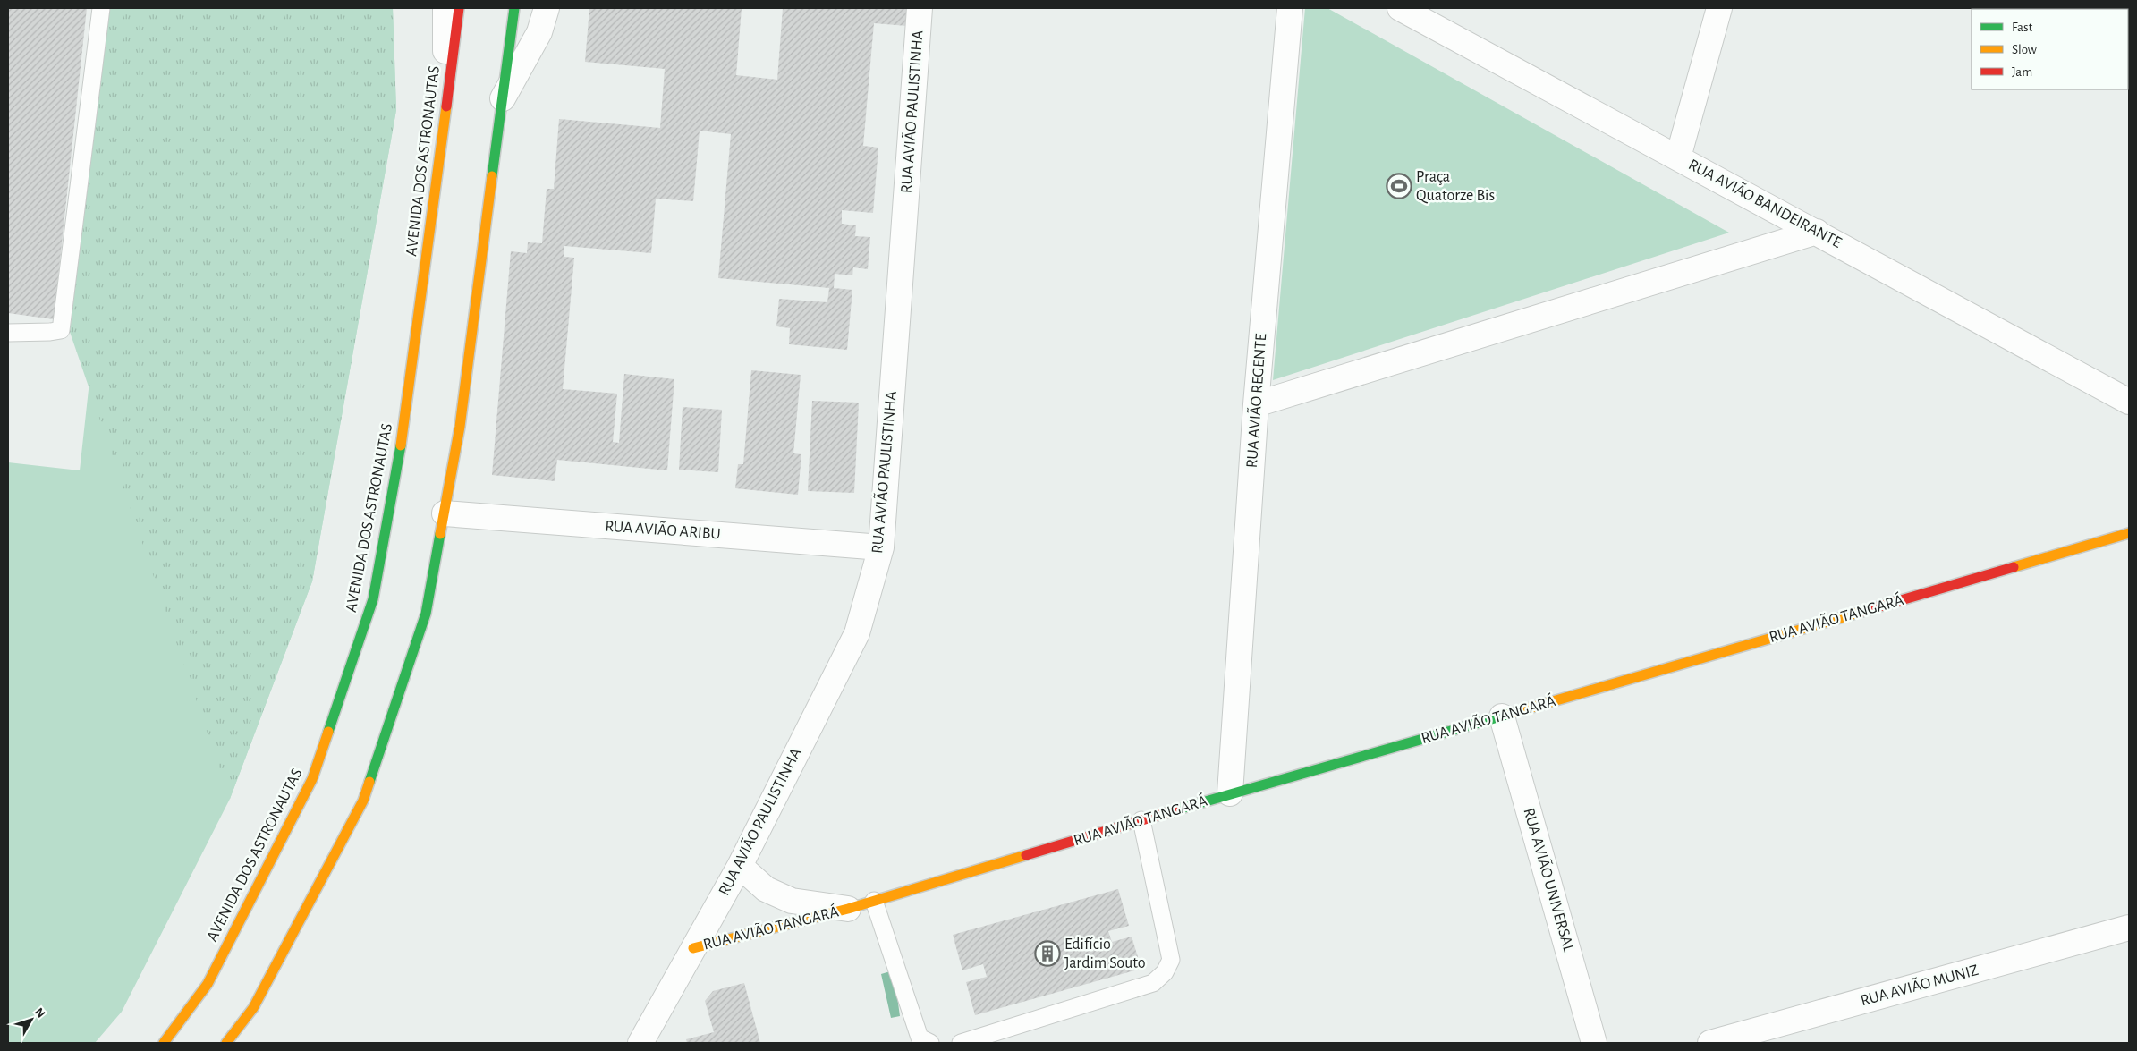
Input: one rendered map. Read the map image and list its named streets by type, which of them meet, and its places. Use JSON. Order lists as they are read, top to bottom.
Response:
{
  "streets": {
    "main road": ["AVENIDA DOS ASTRONAUTAS", "RUA AVIÃO TANGARÁ"],
    "street": [
      "RUA AVIÃO PAULISTINHA",
      "RUA AVIÃO BANDEIRANTE",
      "RUA AVIÃO REGENTE",
      "RUA AVIÃO ARIBU",
      "RUA AVIÃO UNIVERSAL",
      "RUA AVIÃO MUNIZ"
    ]
  },
  "crossings": [
    ["RUA AVIÃO PAULISTINHA", "RUA AVIÃO ARIBU"],
    ["RUA AVIÃO PAULISTINHA", "RUA AVIÃO TANGARÁ"],
    ["RUA AVIÃO REGENTE", "RUA AVIÃO TANGARÁ"],
    ["RUA AVIÃO TANGARÁ", "RUA AVIÃO UNIVERSAL"]
  ],
  "places": {
    "sports": ["Praça Quatorze Bis"],
    "building": ["Edifício Jardim Souto"]
  },
  "legend": ["Fast", "Slow", "Jam"],
  "north": "top right"
}
